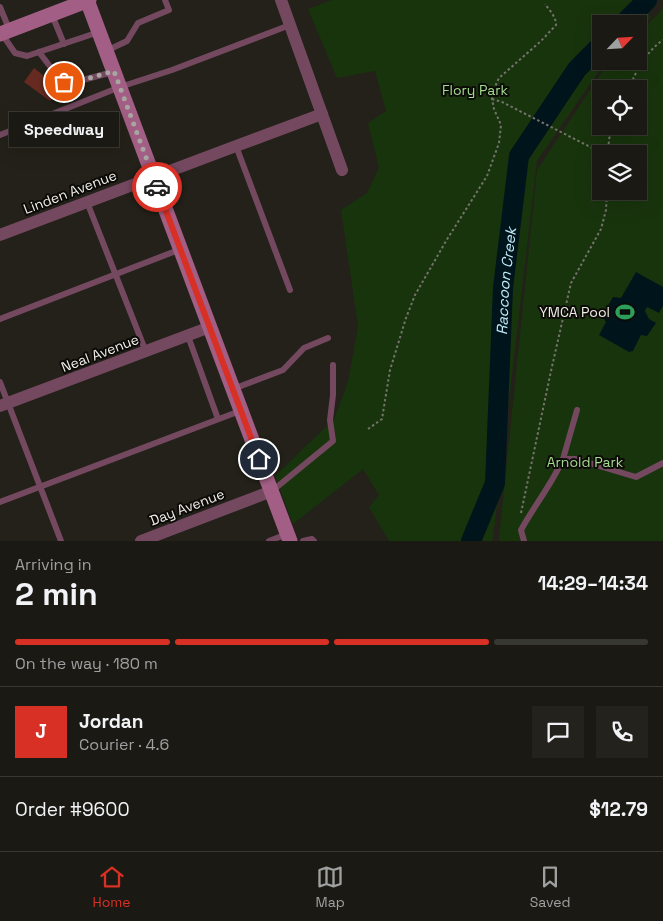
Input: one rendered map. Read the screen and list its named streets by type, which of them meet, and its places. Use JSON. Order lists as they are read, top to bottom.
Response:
{
  "streets": {
    "street": ["Linden Avenue", "Neal Avenue", "Day Avenue"]
  },
  "water": ["Raccoon Creek"],
  "parks": ["Flory Park", "Arnold Park"],
  "places": {
    "other": ["Speedway"],
    "sports": ["YMCA Pool"]
  },
  "north": "top right",
  "page": {
    "bubble": "Speedway",
    "heading": ["2 min", "Arriving in", "14:29–14:34"],
    "panel": [
      "Jordan",
      "Courier · 4.6",
      "Order #9600",
      "$12.79"
    ],
    "bar": "On the way · 180 m",
    "round": "J",
    "tabs": ["Home", "Map", "Saved"]
  }
}
